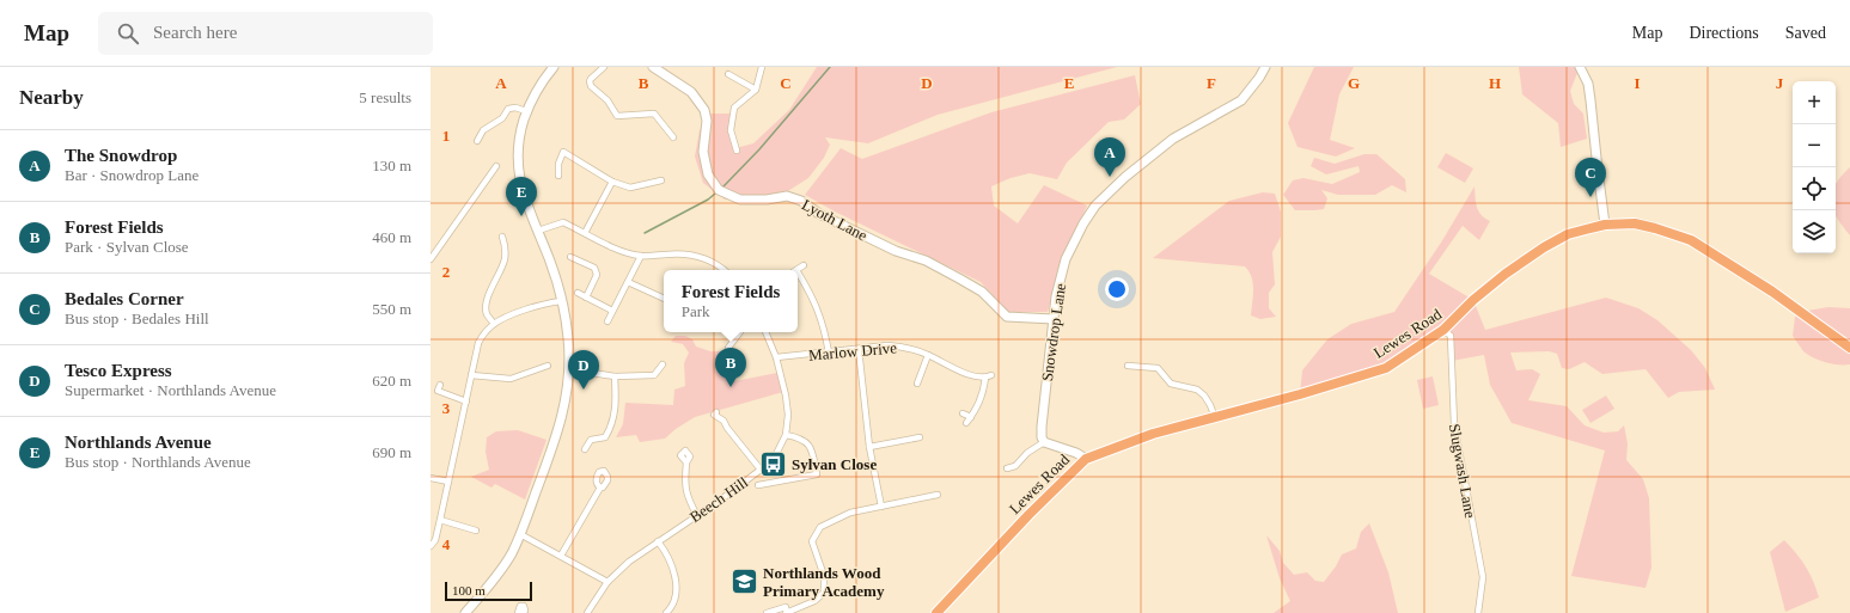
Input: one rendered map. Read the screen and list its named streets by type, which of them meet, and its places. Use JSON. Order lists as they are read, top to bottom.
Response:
{
  "streets": {
    "highway": ["Lewes Road"],
    "street": [
      "Lyoth Lane",
      "Snowdrop Lane",
      "Marlow Drive",
      "Slugwash Lane",
      "Beech Hill"
    ]
  },
  "crossings": [
    ["Lyoth Lane", "Snowdrop Lane"],
    ["Lewes Road", "Slugwash Lane"],
    ["Marlow Drive", "Beech Hill"]
  ],
  "places": {
    "bus stop": ["Sylvan Close"],
    "school or university": ["Northlands Wood Primary Academy"]
  },
  "scale_bar": "100 m",
  "page": {
    "header": "Map",
    "search": "Search here",
    "nav": ["Map", "Directions", "Saved"],
    "heading": ["Nearby", "5 results"],
    "map_buttons": ["+", "−"],
    "list": [
      {
        "mark": "A",
        "name": "The Snowdrop",
        "note": "Bar · Snowdrop Lane",
        "value": "130 m"
      },
      {
        "mark": "B",
        "name": "Forest Fields",
        "note": "Park · Sylvan Close",
        "value": "460 m"
      },
      {
        "mark": "C",
        "name": "Bedales Corner",
        "note": "Bus stop · Bedales Hill",
        "value": "550 m"
      },
      {
        "mark": "D",
        "name": "Tesco Express",
        "note": "Supermarket · Northlands Avenue",
        "value": "620 m"
      },
      {
        "mark": "E",
        "name": "Northlands Avenue",
        "note": "Bus stop · Northlands Avenue",
        "value": "690 m"
      }
    ],
    "pins": [
      "A",
      "C",
      "E",
      "B",
      "D"
    ],
    "popup": ["Forest Fields", "Park"],
    "scale": "100 m"
  },
  "grid": {
    "columns": [
      "A",
      "B",
      "C",
      "D",
      "E",
      "F",
      "G",
      "H",
      "I",
      "J"
    ],
    "rows": [
      "1",
      "2",
      "3",
      "4"
    ]
  }
}
